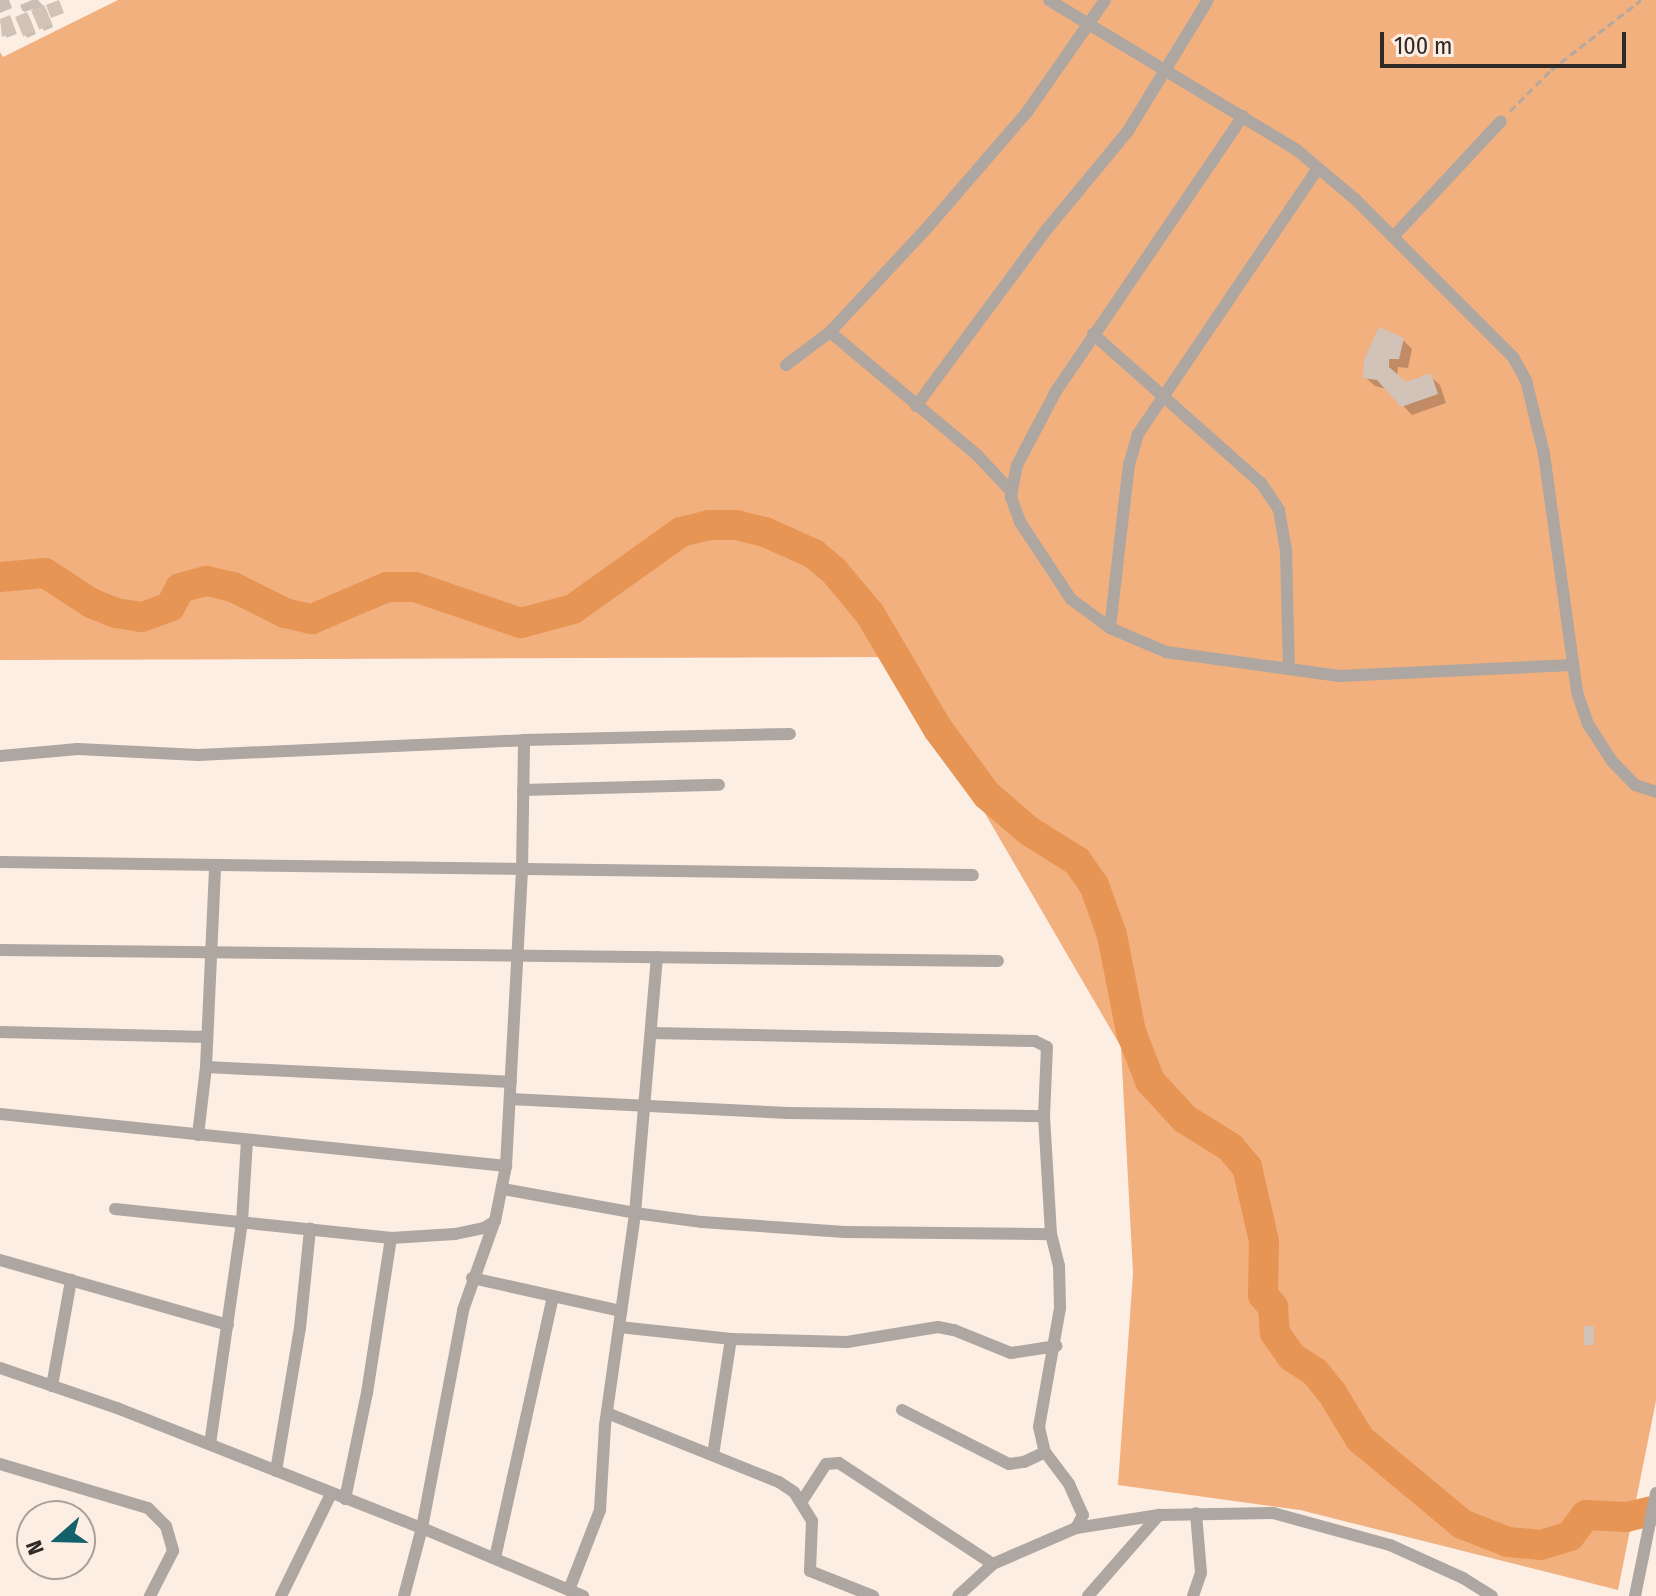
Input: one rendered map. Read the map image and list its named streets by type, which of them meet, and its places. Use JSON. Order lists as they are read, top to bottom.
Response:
{
  "scale_bar": "100 m",
  "north": "left"
}
